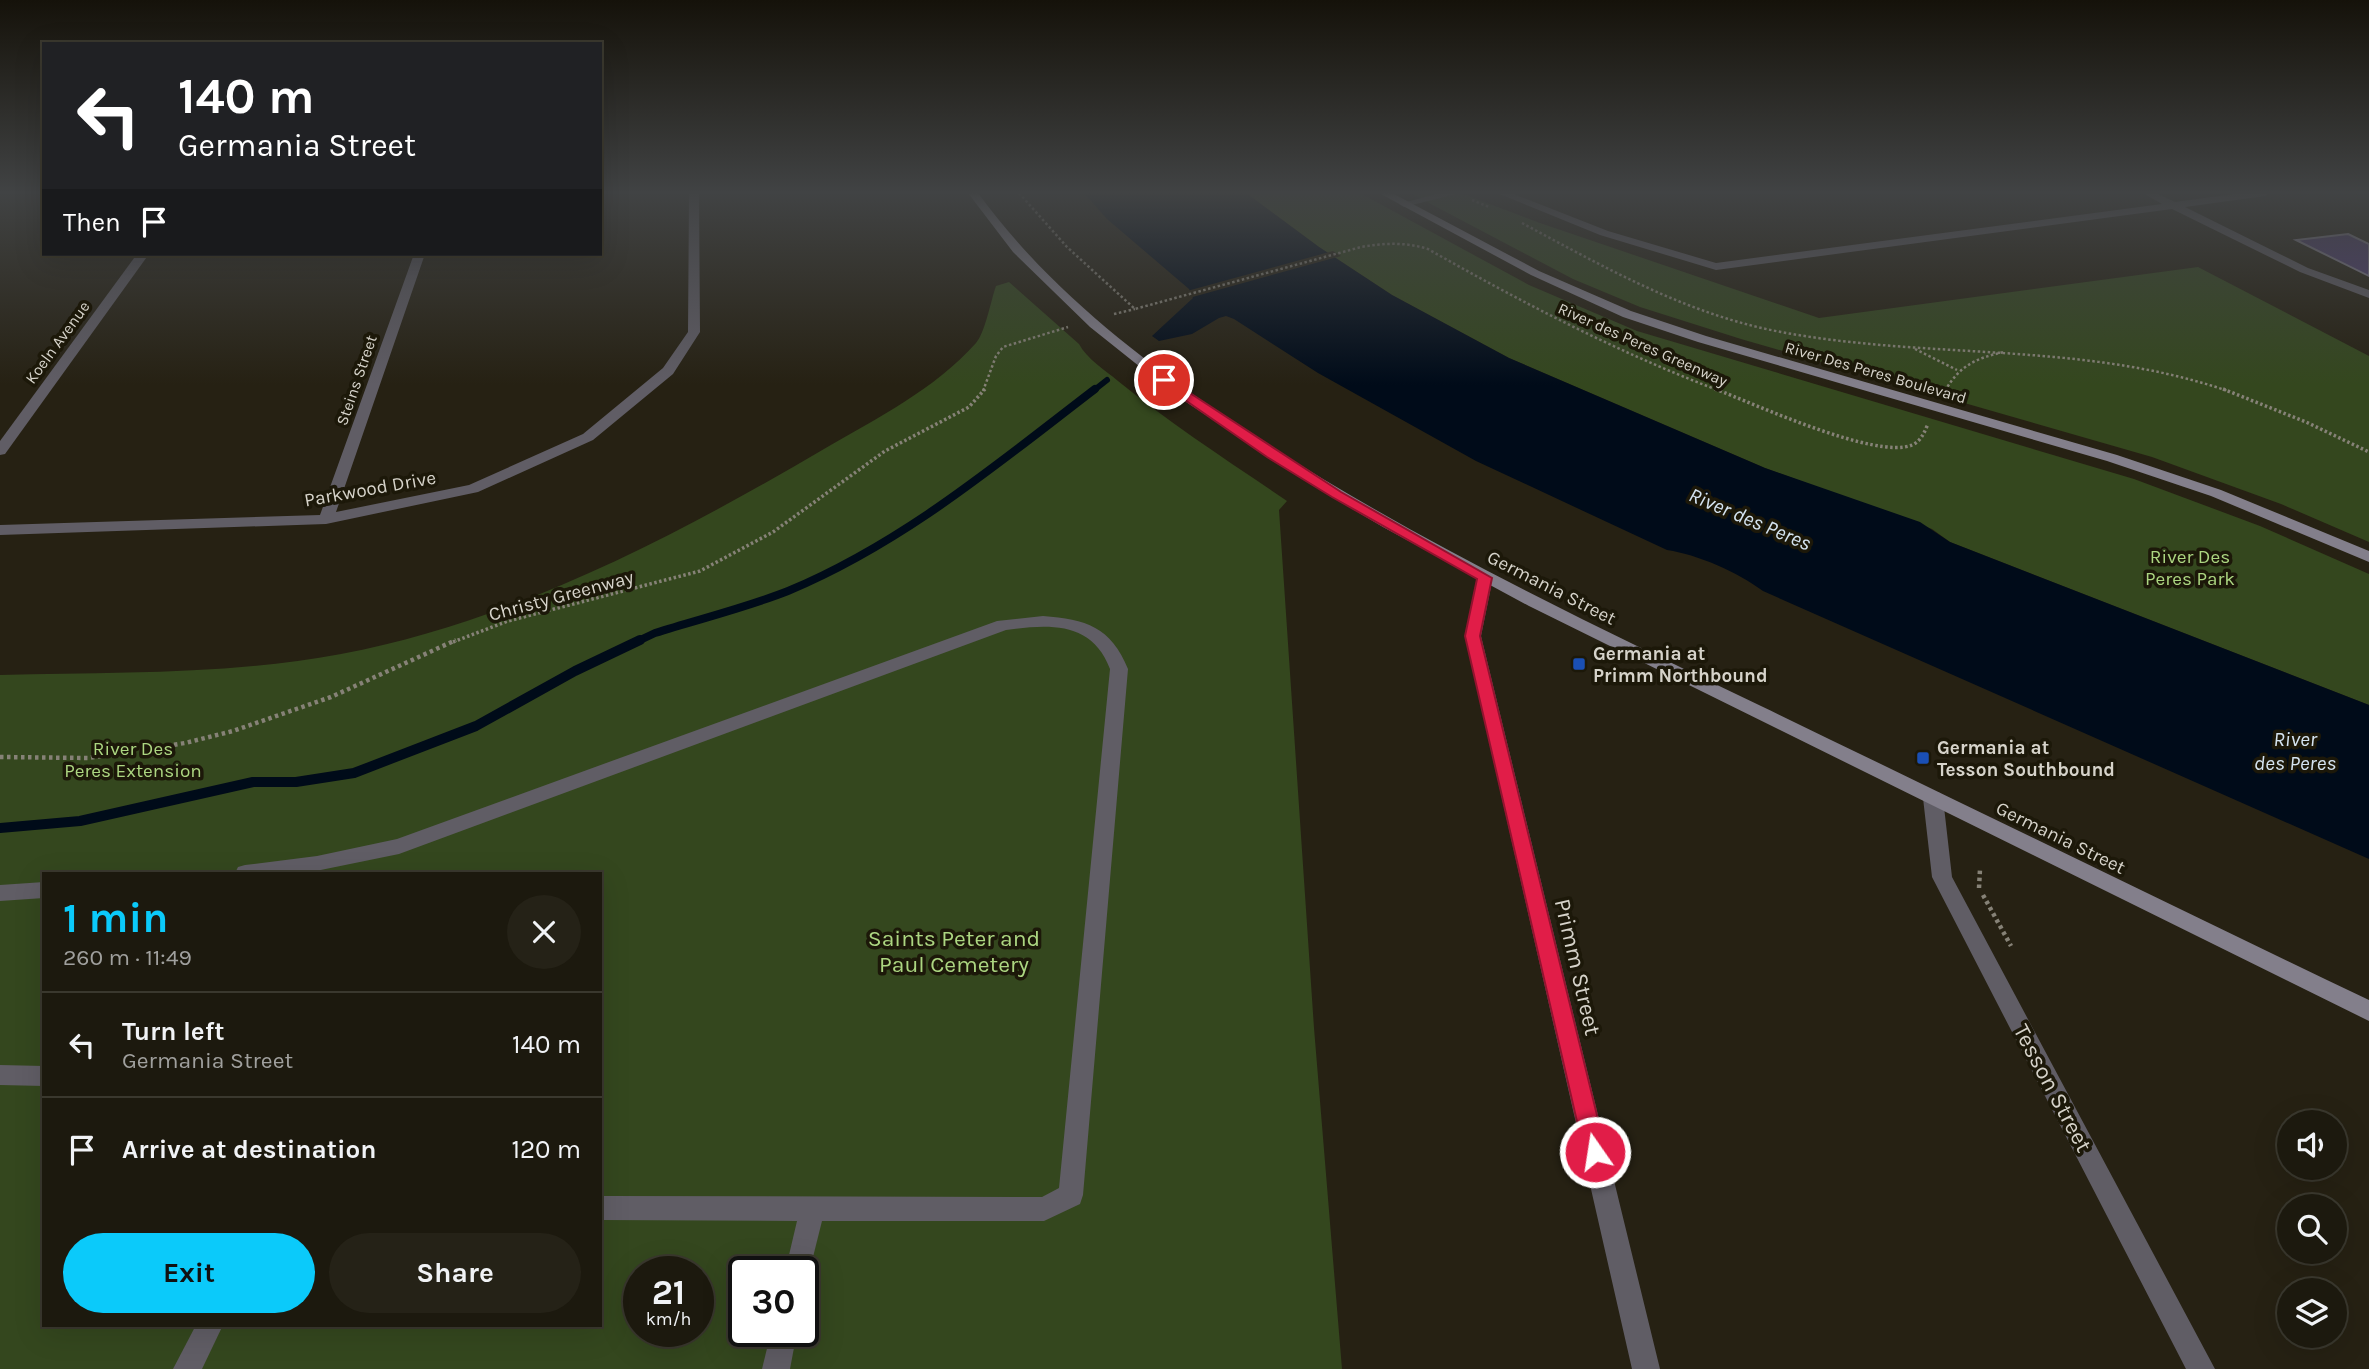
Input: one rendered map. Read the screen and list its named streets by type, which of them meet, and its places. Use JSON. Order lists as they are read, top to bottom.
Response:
{
  "streets": {
    "main road": ["River Des Peres Boulevard", "Germania Street"],
    "street": [
      "Koeln Avenue",
      "Steins Street",
      "Parkwood Drive",
      "Primm Street",
      "Tesson Street"
    ],
    "path": ["River des Peres Greenway", "Christy Greenway"]
  },
  "crossings": [
    ["Steins Street", "Parkwood Drive"],
    ["Germania Street", "Primm Street"],
    ["Germania Street", "Tesson Street"]
  ],
  "water": ["River des Peres"],
  "parks": ["River Des Peres Park", "River Des Peres Extension", "Saints Peter and Paul Cemetery"],
  "places": {
    "transit": ["Germania at Primm Northbound", "Germania at Tesson Southbound"]
  },
  "page": {
    "turn": ["140 m", "Germania Street"],
    "then": "Then",
    "heading": ["1 min", "260 m · 11:49"],
    "list": [
      {
        "name": "Turn left",
        "note": "Germania Street",
        "value": "140 m"
      },
      {
        "name": "Arrive at destination",
        "value": "120 m"
      }
    ],
    "buttons": ["Exit", "Share"],
    "speed": "21 km/h",
    "limit": "30"
  }
}
